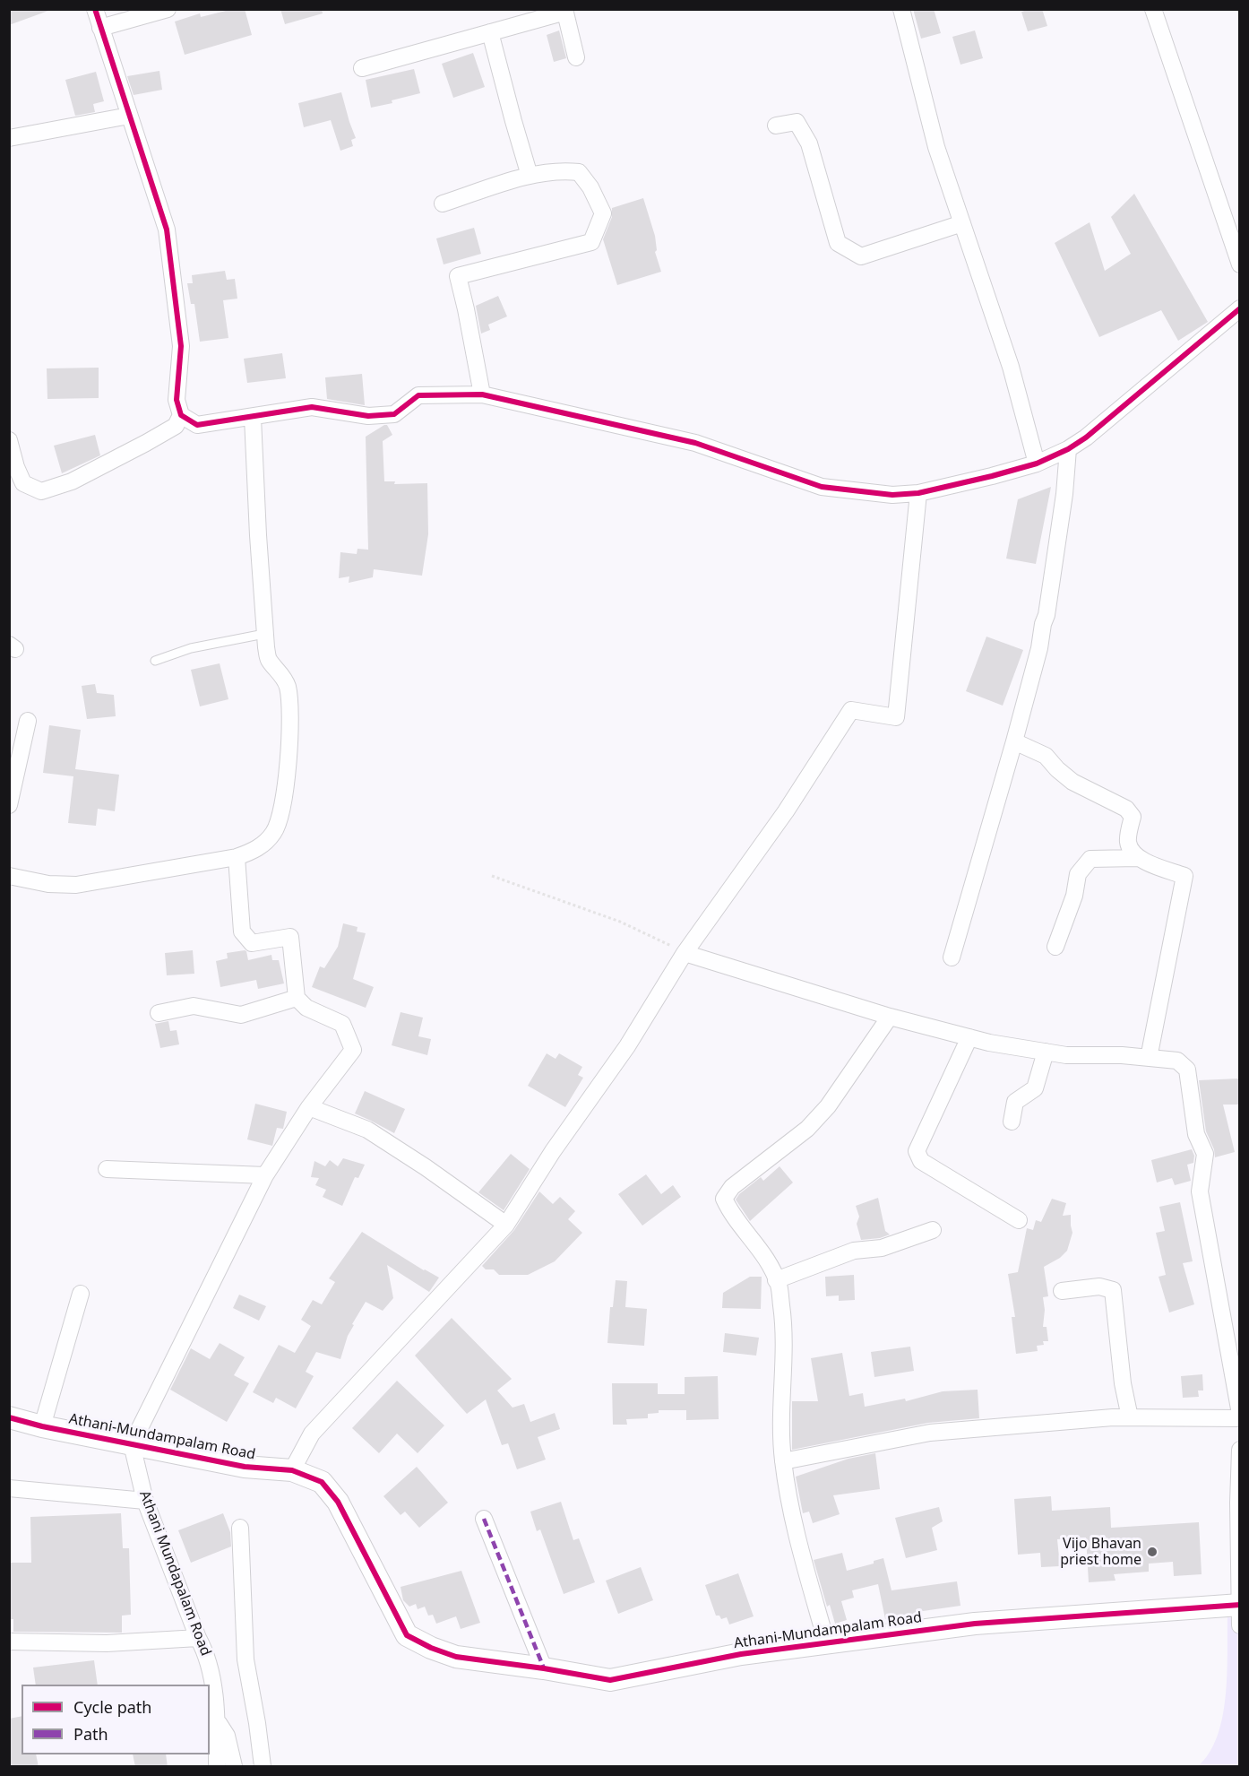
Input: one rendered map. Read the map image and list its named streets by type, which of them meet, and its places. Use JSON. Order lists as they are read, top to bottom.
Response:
{
  "streets": {
    "street": ["Athani-Mundampalam Road", "Athani Mundapalam Road"]
  },
  "crossings": [
    ["Athani-Mundampalam Road", "Athani Mundapalam Road"]
  ],
  "places": ["Vijo Bhavan priest home"],
  "legend": ["Cycle path", "Path"]
}
